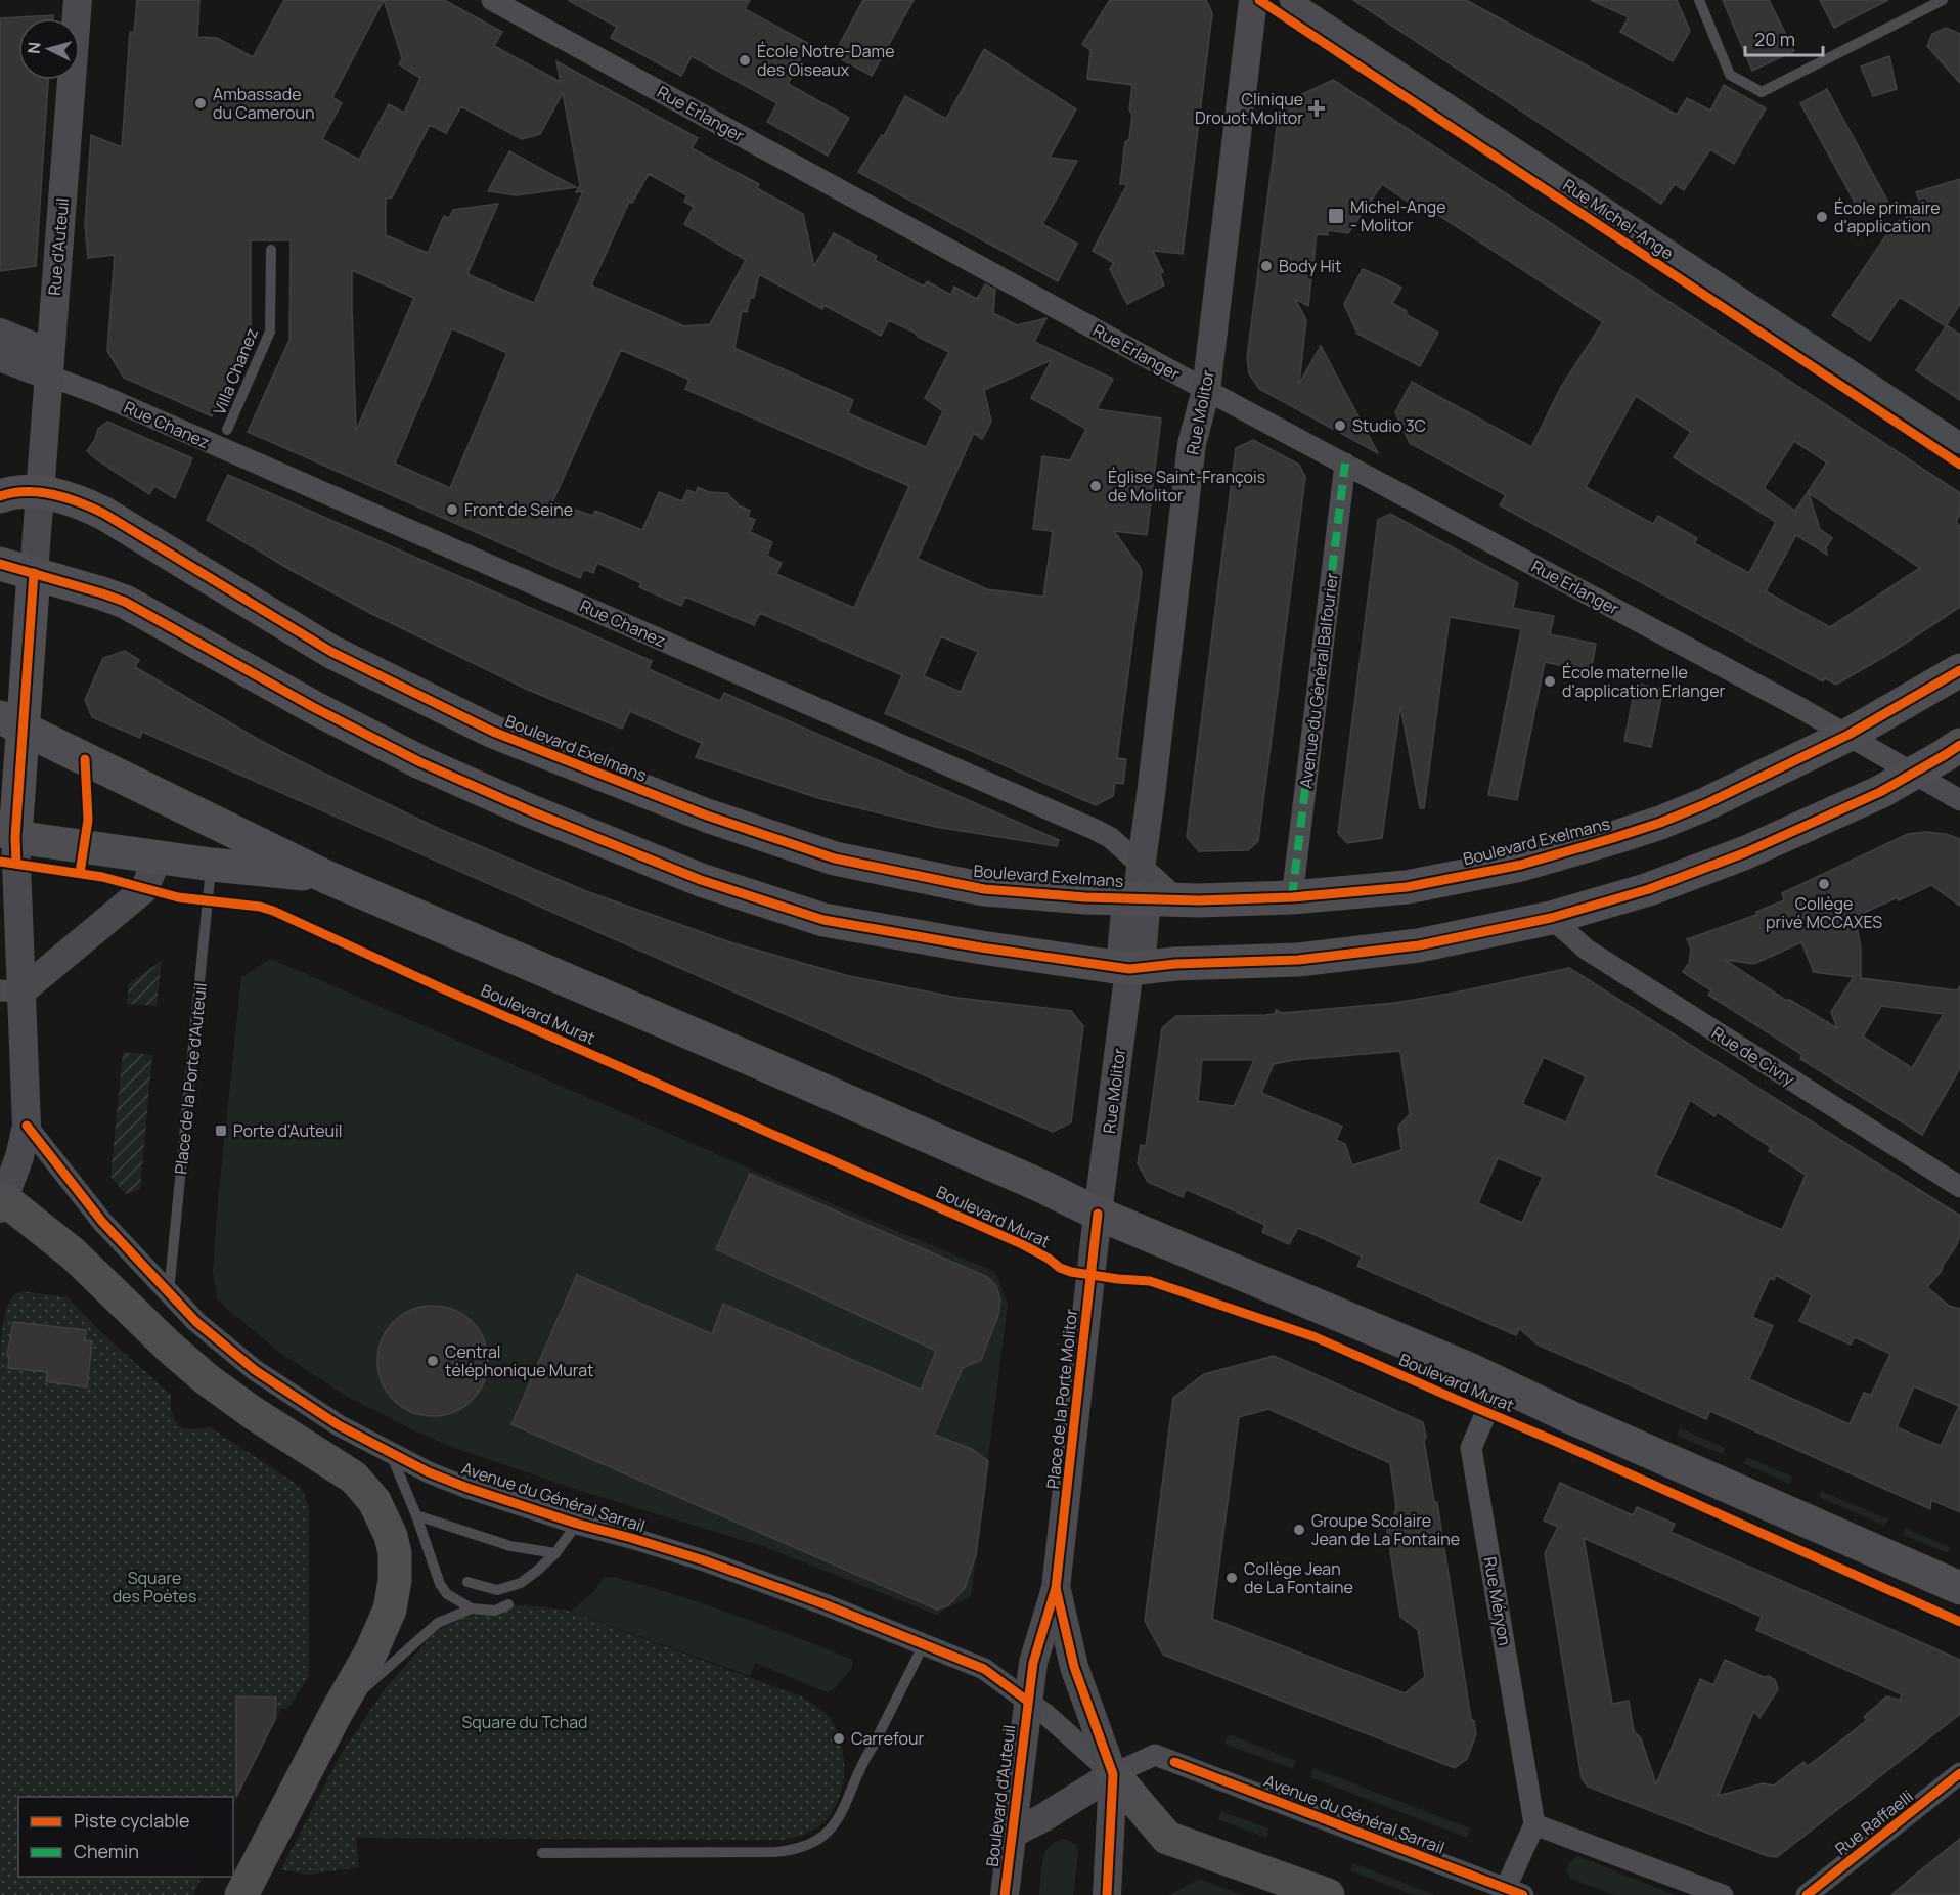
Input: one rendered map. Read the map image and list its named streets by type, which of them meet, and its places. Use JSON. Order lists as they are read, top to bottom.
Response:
{
  "streets": {
    "main road": ["Boulevard Exelmans", "Boulevard Murat"],
    "street": [
      "Rue Erlanger",
      "Rue Michel-Ange",
      "Rue d'Auteuil",
      "Rue Molitor",
      "Rue Chanez",
      "Avenue du Général Balfourier",
      "Rue de Civry",
      "Place de la Porte Molitor",
      "Avenue du Général Sarrail",
      "Rue Méryon",
      "Boulevard d'Auteuil",
      "Rue Raffaelli"
    ],
    "lane": ["Villa Chanez", "Place de la Porte d'Auteuil"]
  },
  "crossings": [
    ["Rue Erlanger", "Rue Molitor"],
    ["Rue Erlanger", "Avenue du Général Balfourier"],
    ["Rue Erlanger", "Boulevard Exelmans"],
    ["Rue d'Auteuil", "Rue Chanez"],
    ["Rue d'Auteuil", "Boulevard Exelmans"],
    ["Rue Molitor", "Rue Chanez"],
    ["Rue Molitor", "Boulevard Exelmans"],
    ["Rue Molitor", "Boulevard Murat"],
    ["Rue Molitor", "Place de la Porte Molitor"],
    ["Rue Chanez", "Boulevard Exelmans"],
    ["Avenue du Général Balfourier", "Boulevard Exelmans"],
    ["Boulevard Murat", "Place de la Porte d'Auteuil"],
    ["Boulevard Murat", "Place de la Porte Molitor"],
    ["Boulevard Murat", "Rue Méryon"],
    ["Place de la Porte d'Auteuil", "Avenue du Général Sarrail"],
    ["Place de la Porte Molitor", "Avenue du Général Sarrail"],
    ["Place de la Porte Molitor", "Boulevard d'Auteuil"],
    ["Avenue du Général Sarrail", "Boulevard d'Auteuil"]
  ],
  "parks": ["Square des Poètes", "Square du Tchad"],
  "places": {
    "other": [
      "École Notre-Dame des Oiseaux",
      "Ambassade du Cameroun",
      "École primaire d'application",
      "Body Hit",
      "Studio 3C",
      "Église Saint-François de Molitor",
      "Front de Seine",
      "École maternelle d'application Erlanger",
      "Collège privé MCCAXES",
      "Central téléphonique Murat",
      "Groupe Scolaire Jean de La Fontaine",
      "Collège Jean de La Fontaine",
      "Carrefour"
    ],
    "health": ["Clinique Drouot Molitor"],
    "transit": ["Michel-Ange - Molitor", "Porte d'Auteuil"]
  },
  "legend": ["Piste cyclable", "Chemin"],
  "scale_bar": "20 m",
  "north": "left"
}
